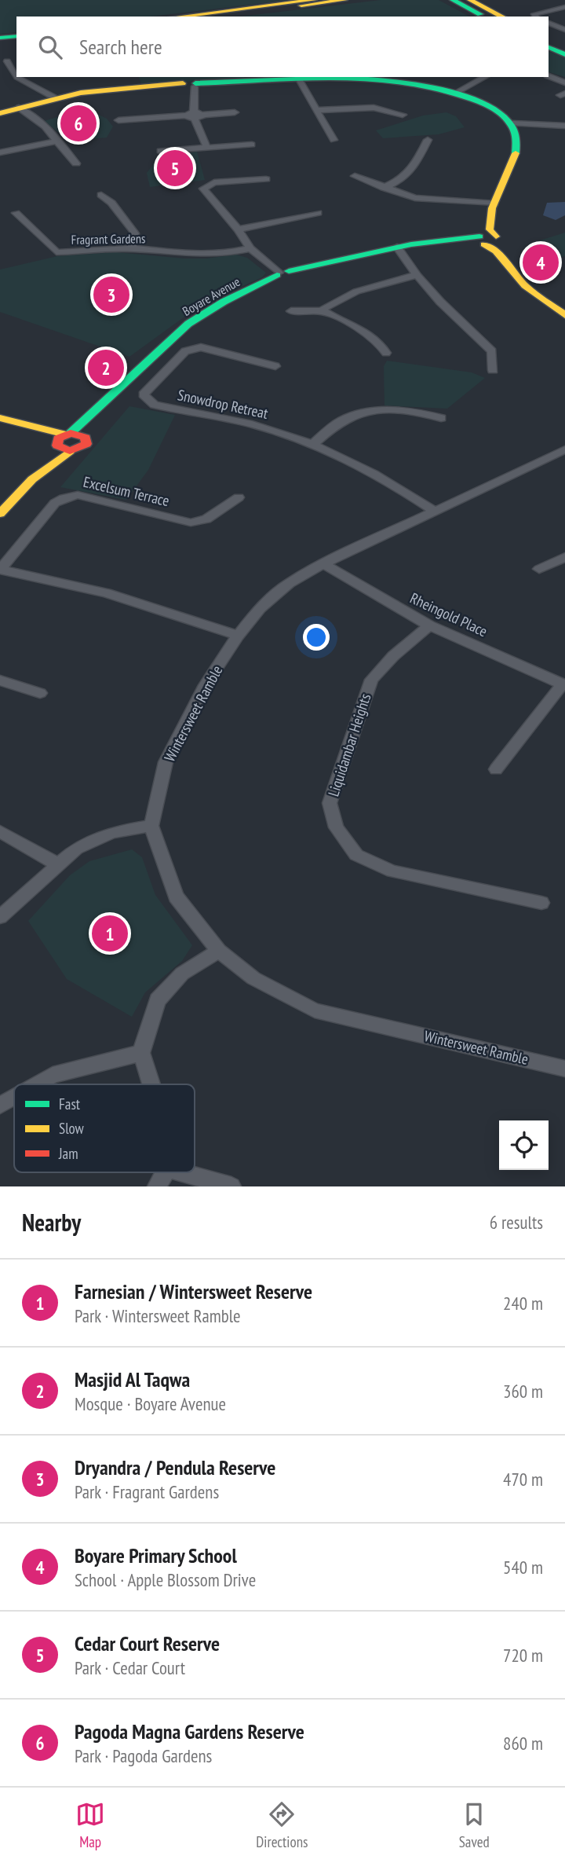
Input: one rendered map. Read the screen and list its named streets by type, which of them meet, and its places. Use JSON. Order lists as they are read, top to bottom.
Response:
{
  "streets": {
    "street": [
      "Fragrant Gardens",
      "Boyare Avenue",
      "Snowdrop Retreat",
      "Excelsum Terrace",
      "Rheingold Place",
      "Wintersweet Ramble",
      "Liquidambar Heights"
    ]
  },
  "crossings": [
    ["Snowdrop Retreat", "Wintersweet Ramble"],
    ["Rheingold Place", "Wintersweet Ramble"],
    ["Rheingold Place", "Liquidambar Heights"]
  ],
  "legend": ["Fast", "Slow", "Jam"],
  "page": {
    "search": "Search here",
    "pins": [
      "6",
      "5",
      "4",
      "3",
      "2",
      "1"
    ],
    "heading": ["Nearby", "6 results"],
    "list": [
      {
        "mark": "1",
        "name": "Farnesian / Wintersweet Reserve",
        "note": "Park · Wintersweet Ramble",
        "value": "240 m"
      },
      {
        "mark": "2",
        "name": "Masjid Al Taqwa",
        "note": "Mosque · Boyare Avenue",
        "value": "360 m"
      },
      {
        "mark": "3",
        "name": "Dryandra / Pendula Reserve",
        "note": "Park · Fragrant Gardens",
        "value": "470 m"
      },
      {
        "mark": "4",
        "name": "Boyare Primary School",
        "note": "School · Apple Blossom Drive",
        "value": "540 m"
      },
      {
        "mark": "5",
        "name": "Cedar Court Reserve",
        "note": "Park · Cedar Court",
        "value": "720 m"
      },
      {
        "mark": "6",
        "name": "Pagoda Magna Gardens Reserve",
        "note": "Park · Pagoda Gardens",
        "value": "860 m"
      }
    ],
    "nav": ["Map", "Directions", "Saved"]
  }
}
